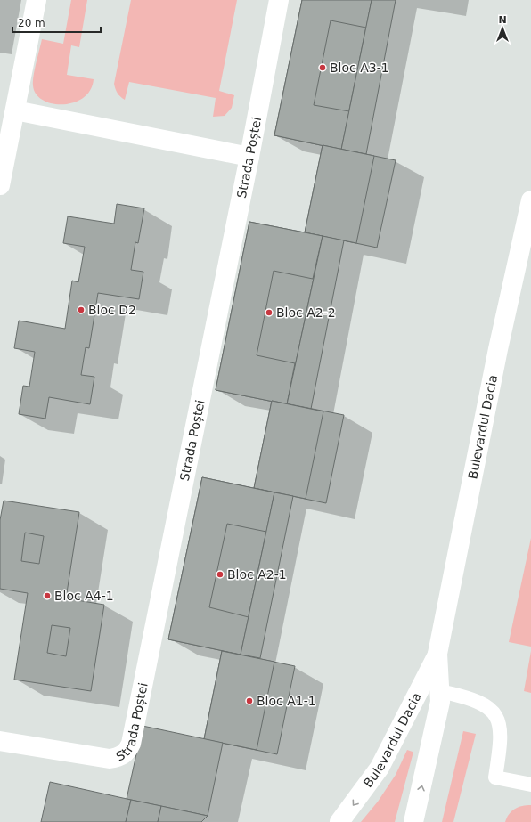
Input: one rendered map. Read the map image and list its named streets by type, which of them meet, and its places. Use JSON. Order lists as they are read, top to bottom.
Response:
{
  "streets": {
    "street": ["Strada Poștei", "Bulevardul Dacia"]
  },
  "places": [
    "Bloc A3-1",
    "Bloc D2",
    "Bloc A2-2",
    "Bloc A2-1",
    "Bloc A4-1",
    "Bloc A1-1"
  ],
  "scale_bar": "20 m",
  "north": "top"
}
